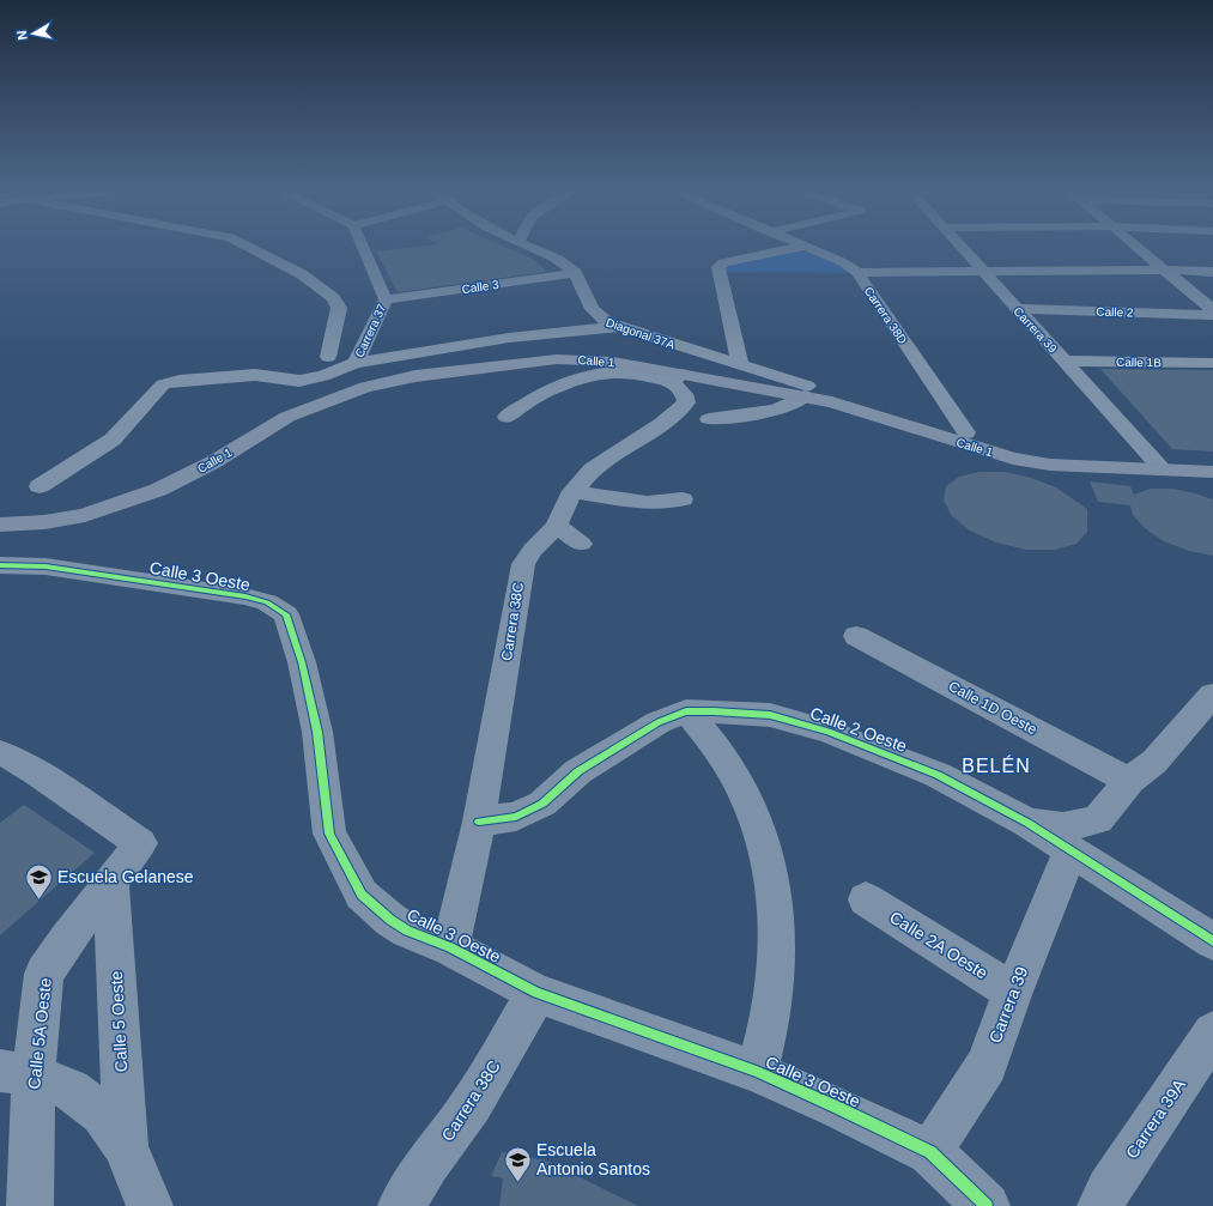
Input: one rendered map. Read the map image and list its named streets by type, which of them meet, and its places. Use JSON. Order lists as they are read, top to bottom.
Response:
{
  "streets": {
    "main road": ["Calle 1"],
    "street": [
      "Calle 3",
      "Calle 2",
      "Carrera 38D",
      "Carrera 39",
      "Carrera 37",
      "Diagonal 37A",
      "Calle 1B",
      "Calle 3 Oeste",
      "Carrera 38C",
      "Calle 1D Oeste",
      "Calle 2 Oeste",
      "Calle 2A Oeste",
      "Calle 5 Oeste",
      "Calle 5A Oeste",
      "Carrera 39A"
    ]
  },
  "crossings": [
    ["Calle 3", "Carrera 37"],
    ["Calle 3", "Diagonal 37A"],
    ["Calle 2", "Carrera 39"],
    ["Carrera 38D", "Calle 1"],
    ["Carrera 39", "Calle 1"],
    ["Carrera 39", "Calle 1B"],
    ["Carrera 39", "Calle 3 Oeste"],
    ["Carrera 39", "Calle 2 Oeste"],
    ["Carrera 39", "Calle 2A Oeste"],
    ["Diagonal 37A", "Calle 1"],
    ["Calle 1", "Carrera 38C"],
    ["Calle 3 Oeste", "Carrera 38C"],
    ["Carrera 38C", "Calle 2 Oeste"],
    ["Calle 5 Oeste", "Calle 5A Oeste"]
  ],
  "districts": ["BELÉN"],
  "places": {
    "school or university": ["Escuela Gelanese", "Escuela Antonio Santos"]
  },
  "north": "left"
}
